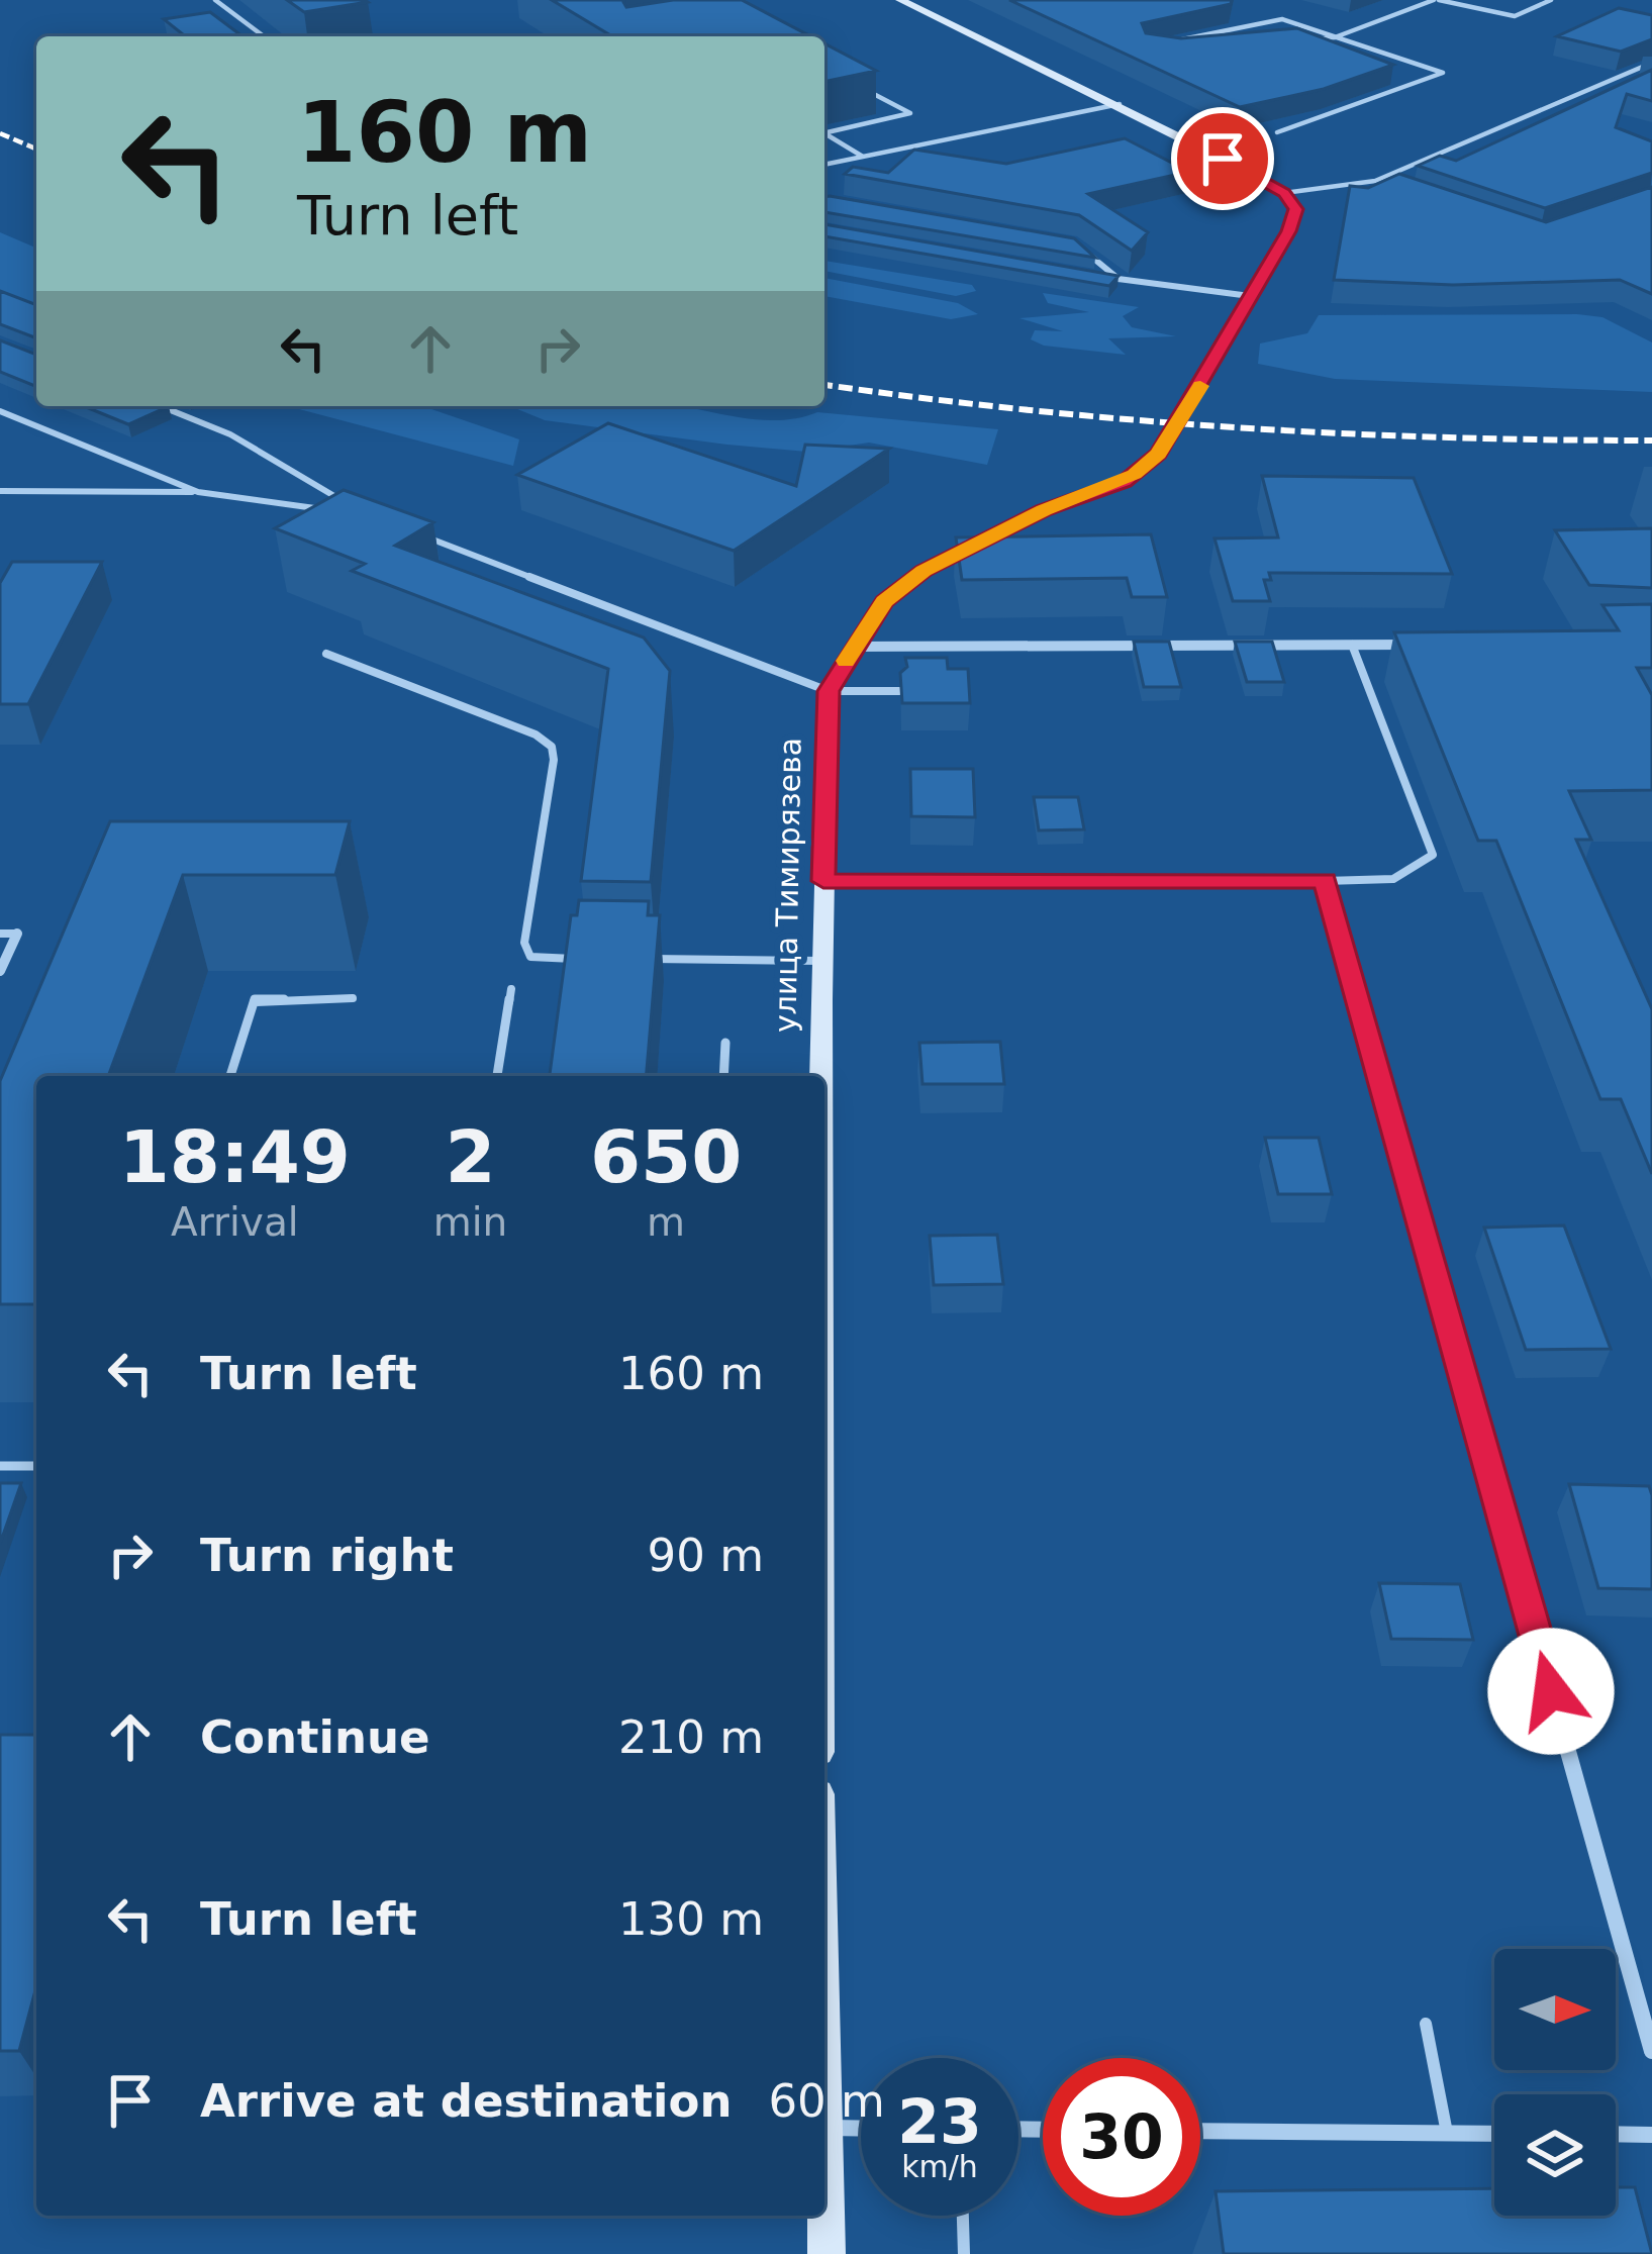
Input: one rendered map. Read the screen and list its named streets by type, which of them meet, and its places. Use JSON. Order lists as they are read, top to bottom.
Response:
{
  "streets": {
    "main road": ["улица Тимирязева"]
  },
  "north": "right",
  "page": {
    "turn": ["160 m", "Turn left"],
    "eta": [
      "18:49",
      "Arrival",
      "2",
      "min",
      "650",
      "m"
    ],
    "list": [
      {
        "name": "Turn left",
        "value": "160 m"
      },
      {
        "name": "Turn right",
        "value": "90 m"
      },
      {
        "name": "Continue",
        "value": "210 m"
      },
      {
        "name": "Turn left",
        "value": "130 m"
      },
      {
        "name": "Arrive at destination",
        "value": "60 m"
      }
    ],
    "speed": "23 km/h",
    "limit": "30"
  }
}
